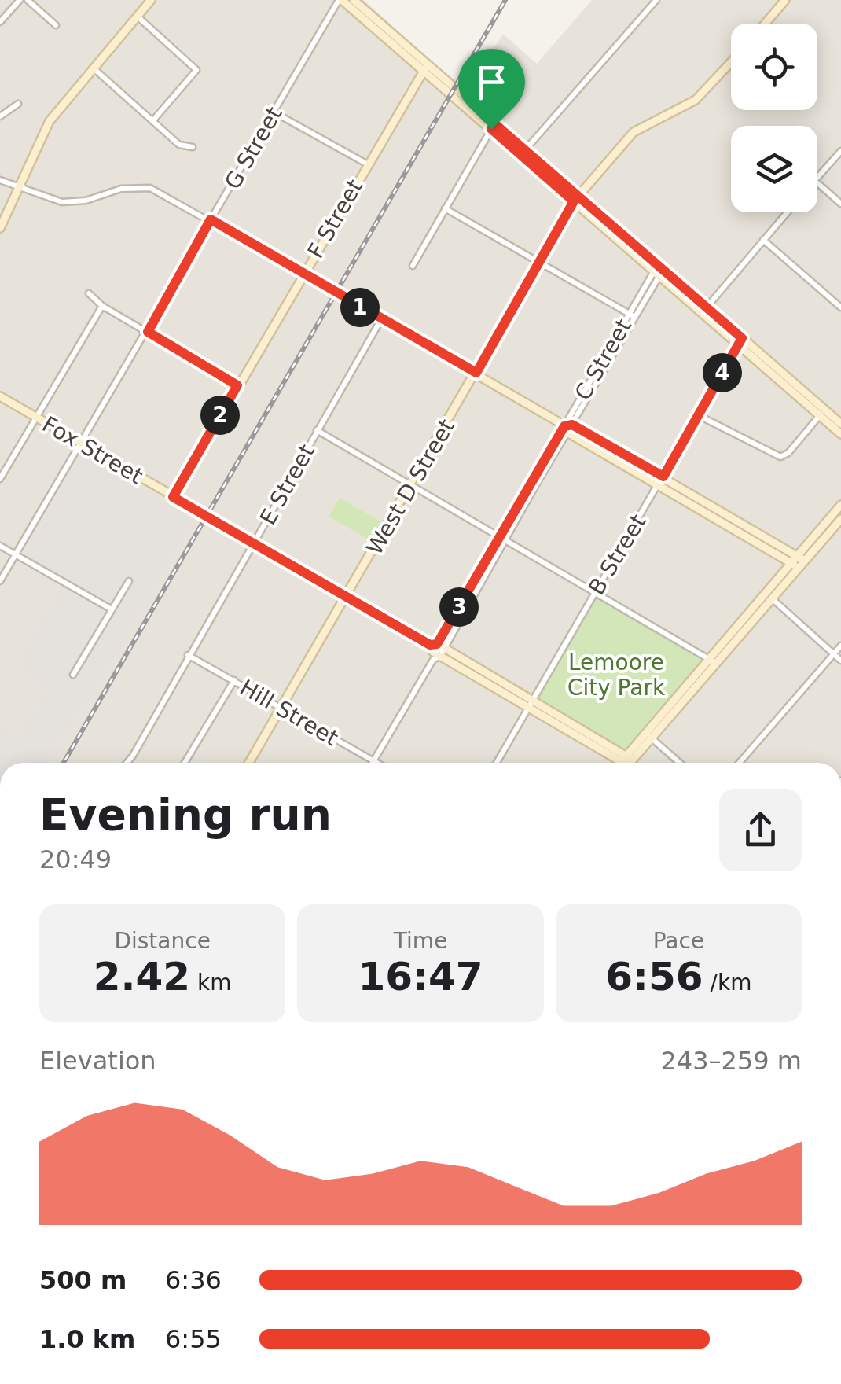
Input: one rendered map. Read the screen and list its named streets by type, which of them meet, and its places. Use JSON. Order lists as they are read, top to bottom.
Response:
{
  "streets": {
    "street": [
      "G Street",
      "F Street",
      "C Street",
      "Fox Street",
      "E Street",
      "West D Street",
      "B Street",
      "Hill Street"
    ]
  },
  "crossings": [
    ["G Street", "Fox Street"],
    ["F Street", "Fox Street"],
    ["C Street", "Fox Street"],
    ["C Street", "Hill Street"],
    ["Fox Street", "E Street"],
    ["Fox Street", "West D Street"],
    ["Fox Street", "B Street"],
    ["E Street", "Hill Street"],
    ["West D Street", "Hill Street"]
  ],
  "parks": ["Lemoore City Park"],
  "page": {
    "pins": [
      "1",
      "4",
      "2",
      "3"
    ],
    "heading": ["Evening run", "20:49"],
    "stats": [
      ["Distance", "2.42 km"],
      ["Time", "16:47"],
      ["Pace", "6:56 /km"]
    ],
    "chart": ["Elevation", "243–259 m"],
    "list": [
      {
        "name": "500 m",
        "note": "6:36"
      },
      {
        "name": "1.0 km",
        "note": "6:55"
      }
    ]
  }
}
